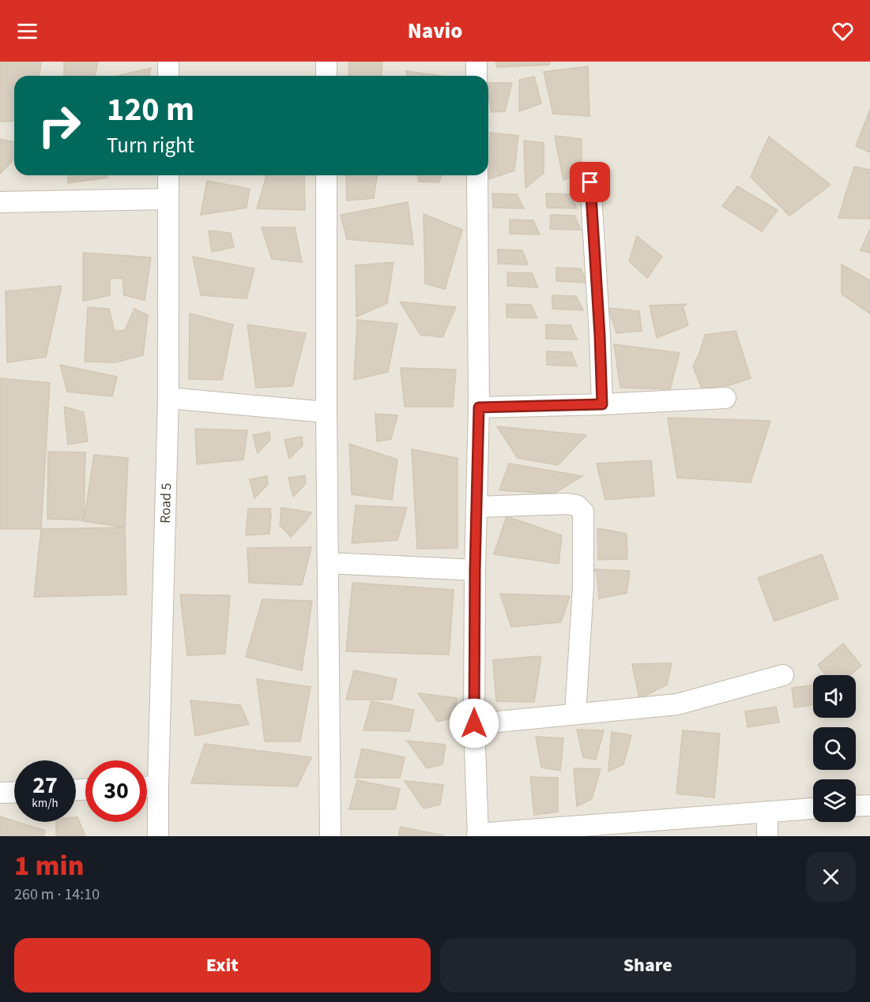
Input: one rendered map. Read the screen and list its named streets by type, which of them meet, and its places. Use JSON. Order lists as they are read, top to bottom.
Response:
{
  "streets": {
    "street": ["Road 5"]
  },
  "page": {
    "header": "Navio",
    "turn": ["120 m", "Turn right"],
    "speed": "27 km/h",
    "limit": "30",
    "heading": ["1 min", "260 m · 14:10"],
    "buttons": ["Exit", "Share"]
  }
}
